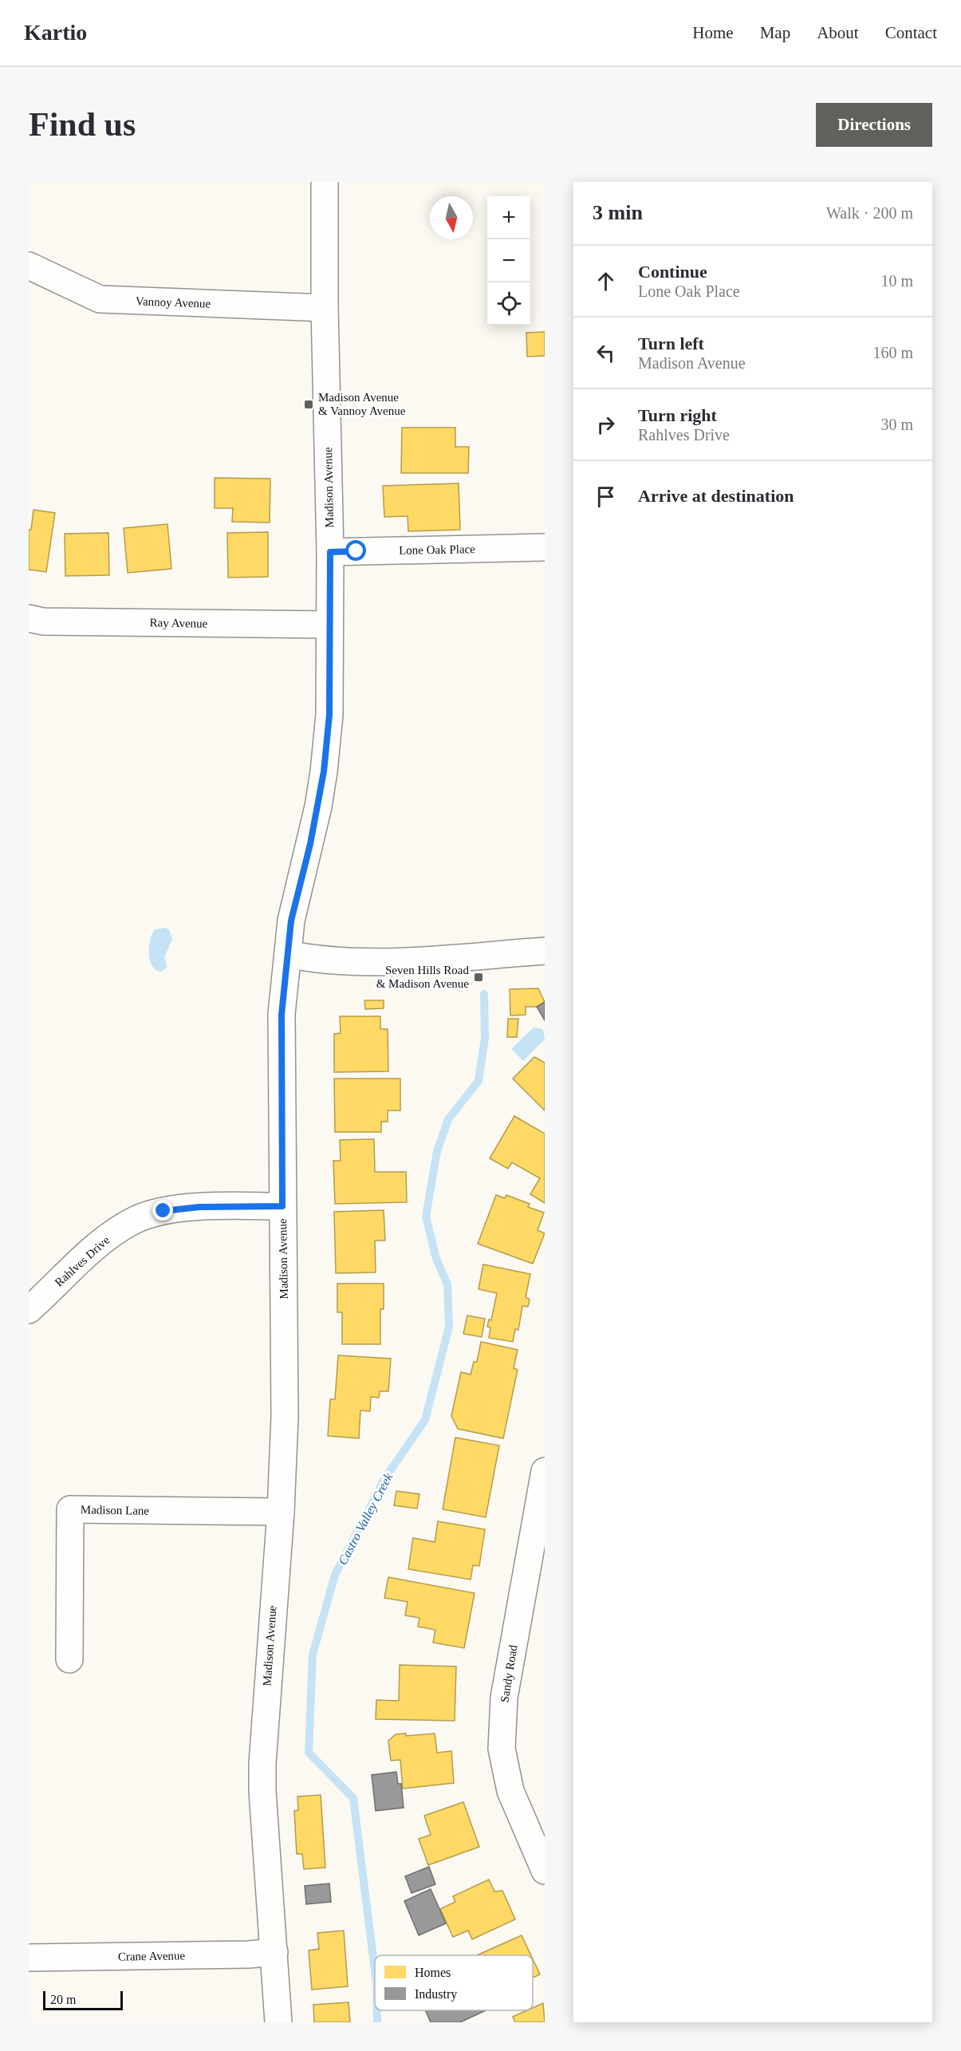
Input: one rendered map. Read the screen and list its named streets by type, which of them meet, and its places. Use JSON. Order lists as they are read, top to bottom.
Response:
{
  "streets": {
    "street": [
      "Vannoy Avenue",
      "Madison Avenue",
      "Lone Oak Place",
      "Ray Avenue",
      "Rahlves Drive",
      "Madison Lane",
      "Sandy Road",
      "Crane Avenue"
    ]
  },
  "crossings": [
    ["Vannoy Avenue", "Madison Avenue"],
    ["Madison Avenue", "Lone Oak Place"],
    ["Madison Avenue", "Ray Avenue"],
    ["Madison Avenue", "Rahlves Drive"],
    ["Madison Avenue", "Madison Lane"],
    ["Madison Avenue", "Crane Avenue"]
  ],
  "water": ["Castro Valley Creek"],
  "places": {
    "transit": ["Madison Avenue & Vannoy Avenue", "Seven Hills Road & Madison Avenue"]
  },
  "legend": ["Homes", "Industry"],
  "scale_bar": "20 m",
  "north": "bottom",
  "page": {
    "header": "Kartio",
    "nav": [
      "Home",
      "Map",
      "About",
      "Contact"
    ],
    "buttons": "Directions",
    "title": "Find us",
    "heading": ["3 min", "Walk · 200 m"],
    "map_buttons": ["+", "−"],
    "list": [
      ["Continue", "Lone Oak Place", "10 m"],
      ["Turn left", "Madison Avenue", "160 m"],
      ["Turn right", "Rahlves Drive", "30 m"],
      "Arrive at destination"
    ],
    "scale": "20 m"
  }
}
